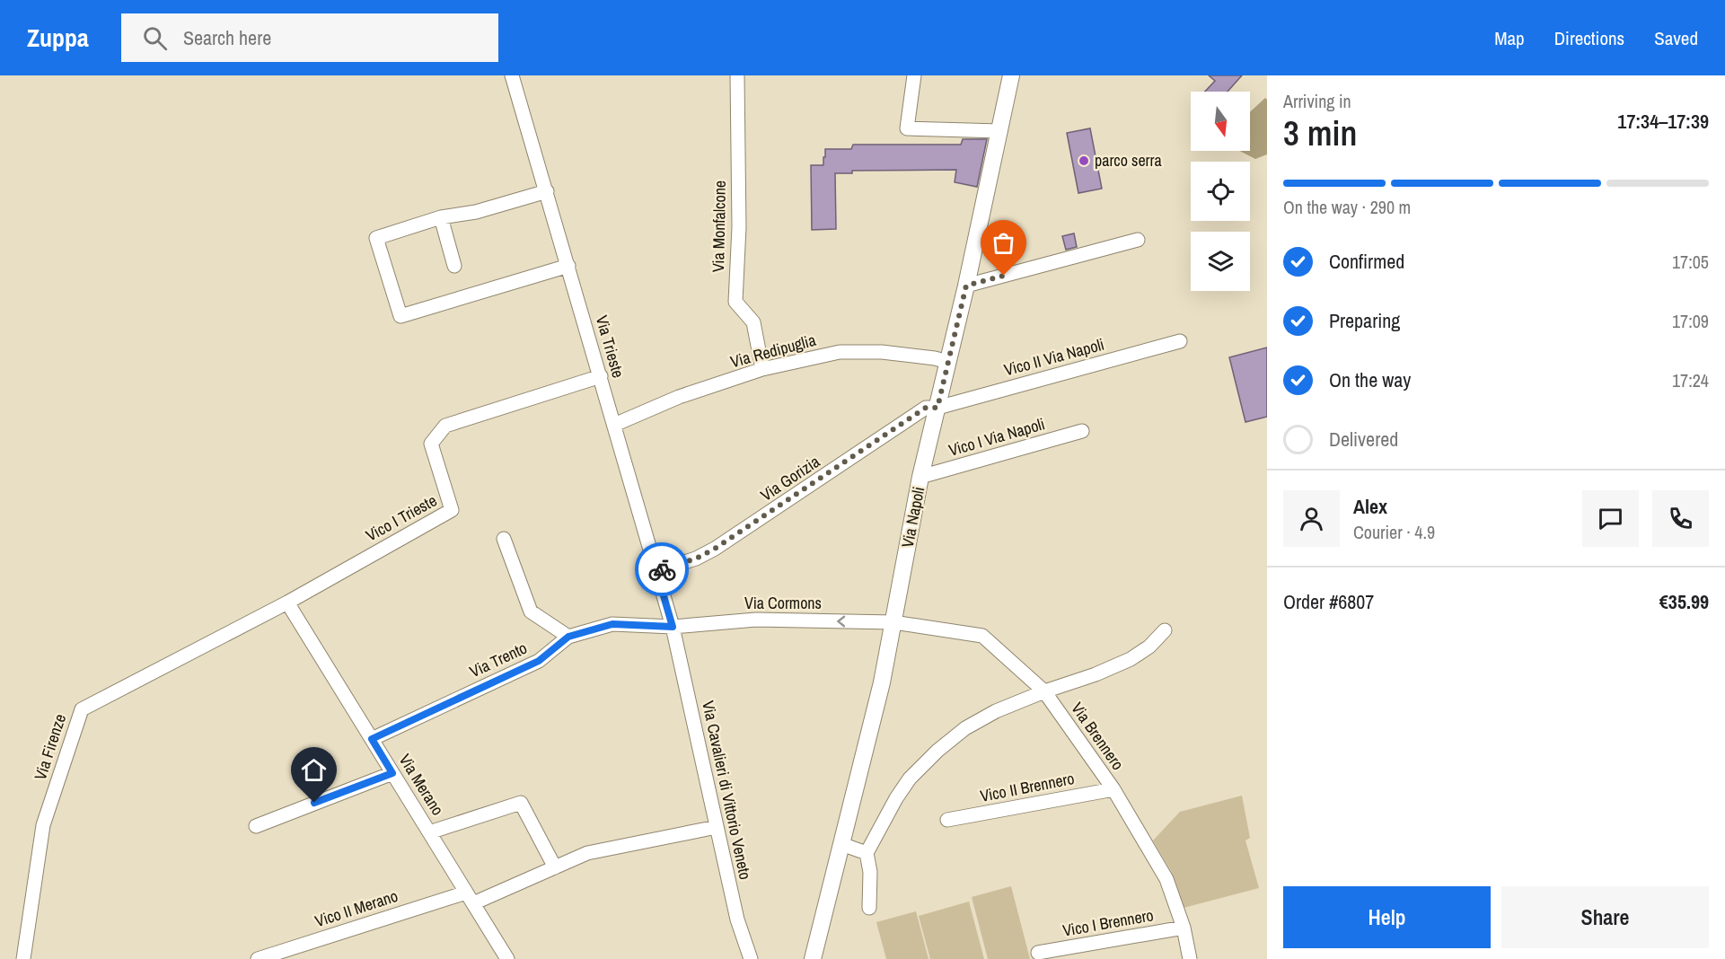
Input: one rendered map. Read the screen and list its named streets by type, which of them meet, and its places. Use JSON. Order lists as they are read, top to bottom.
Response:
{
  "streets": {
    "street": [
      "Via Monfalcone",
      "Via Trieste",
      "Via Redipuglia",
      "Vico II Via Napoli",
      "Vico I Via Napoli",
      "Via Gorizia",
      "Via Napoli",
      "Vico I Trieste",
      "Via Cormons",
      "Via Trento",
      "Via Brennero",
      "Via Firenze",
      "Via Merano",
      "Vico II Brennero",
      "Via Cavalieri di Vittorio Veneto",
      "Vico II Merano",
      "Vico I Brennero"
    ]
  },
  "crossings": [
    ["Via Monfalcone", "Via Redipuglia"],
    ["Via Trieste", "Via Redipuglia"],
    ["Via Trieste", "Via Gorizia"],
    ["Via Trieste", "Vico I Trieste"],
    ["Via Trieste", "Via Cormons"],
    ["Via Trieste", "Via Trento"],
    ["Via Trieste", "Via Cavalieri di Vittorio Veneto"],
    ["Via Redipuglia", "Via Napoli"],
    ["Vico II Via Napoli", "Via Gorizia"],
    ["Vico II Via Napoli", "Via Napoli"],
    ["Vico I Via Napoli", "Via Napoli"],
    ["Via Gorizia", "Via Napoli"],
    ["Via Napoli", "Via Cormons"],
    ["Via Napoli", "Via Brennero"],
    ["Vico I Trieste", "Via Firenze"],
    ["Vico I Trieste", "Via Merano"],
    ["Via Cormons", "Via Trento"],
    ["Via Cormons", "Via Brennero"],
    ["Via Cormons", "Via Cavalieri di Vittorio Veneto"],
    ["Via Trento", "Via Merano"],
    ["Via Trento", "Via Cavalieri di Vittorio Veneto"],
    ["Via Brennero", "Vico II Brennero"],
    ["Via Brennero", "Vico I Brennero"],
    ["Via Firenze", "Via Merano"],
    ["Via Merano", "Vico II Merano"],
    ["Via Cavalieri di Vittorio Veneto", "Vico II Merano"]
  ],
  "one_way": ["Via Cormons"],
  "places": ["parco serra"],
  "north": "bottom",
  "page": {
    "header": "Zuppa",
    "search": "Search here",
    "nav": ["Map", "Directions", "Saved"],
    "heading": ["3 min", "Arriving in", "17:34–17:39"],
    "panel": [
      "Alex",
      "Courier · 4.9",
      "Order #6807",
      "€35.99"
    ],
    "bar": "On the way · 290 m",
    "list": [
      ["Confirmed", "17:05"],
      ["Preparing", "17:09"],
      ["On the way", "17:24"],
      "Delivered"
    ],
    "buttons": ["Help", "Share"]
  }
}
